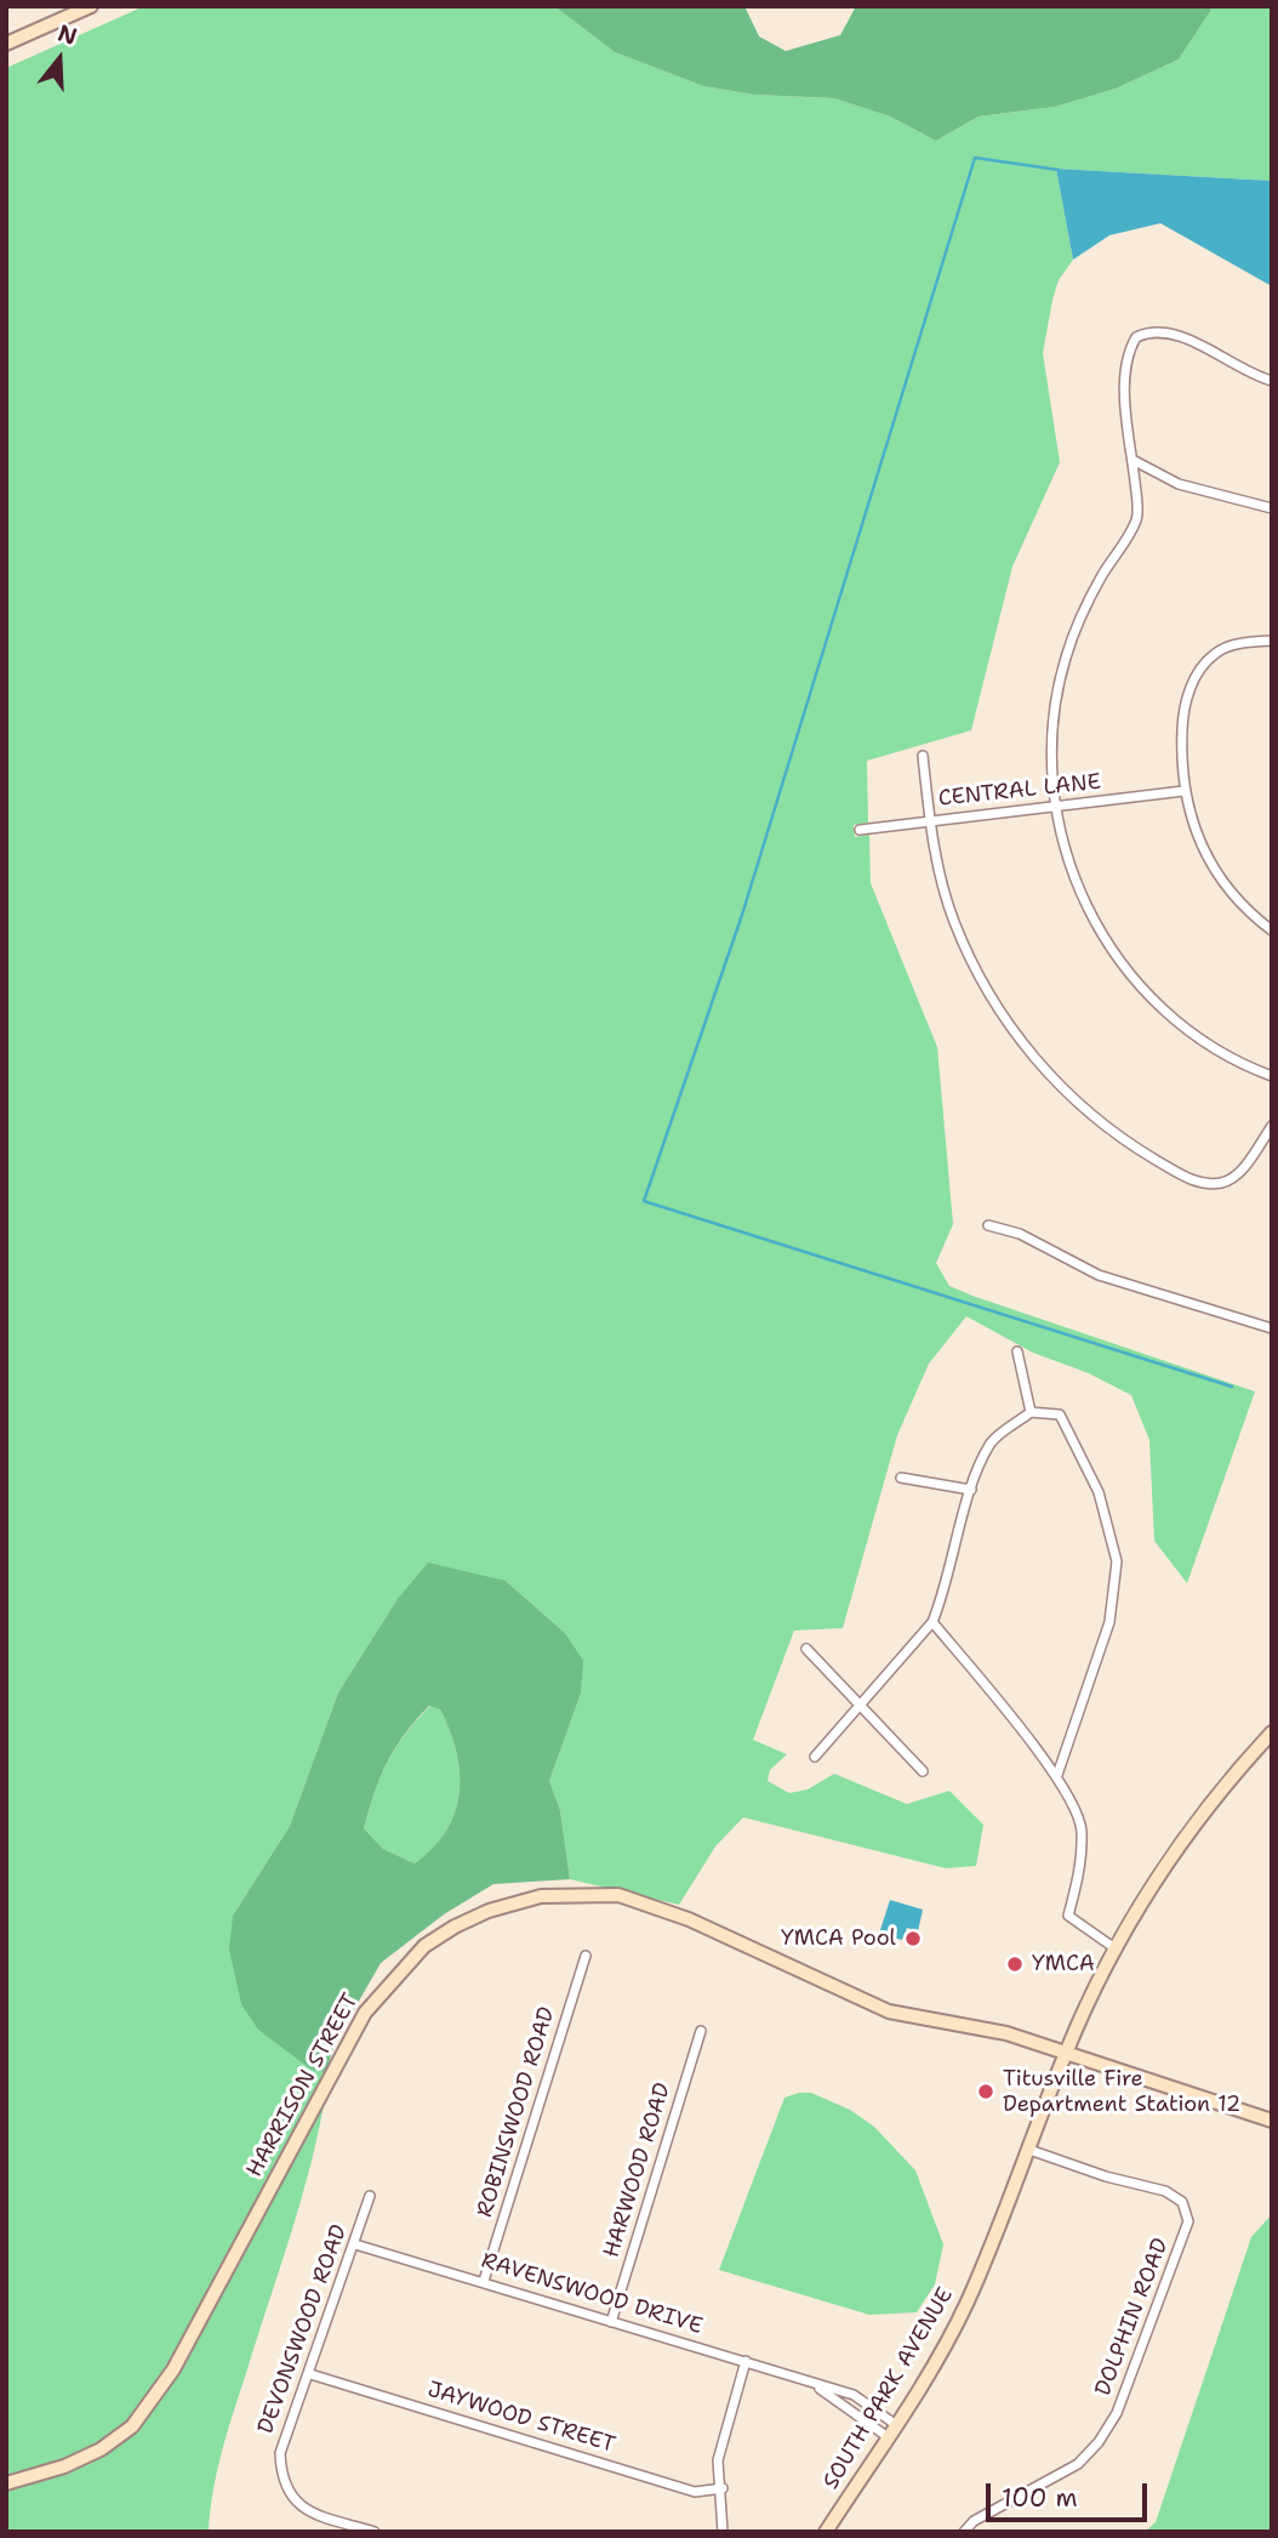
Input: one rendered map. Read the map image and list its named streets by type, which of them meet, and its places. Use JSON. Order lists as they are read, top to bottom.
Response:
{
  "streets": {
    "street": [
      "CENTRAL LANE",
      "HARRISON STREET",
      "ROBINSWOOD ROAD",
      "HARWOOD ROAD",
      "RAVENSWOOD DRIVE",
      "DOLPHIN ROAD",
      "DEVONSWOOD ROAD",
      "SOUTH PARK AVENUE",
      "JAYWOOD STREET"
    ]
  },
  "crossings": [
    ["HARRISON STREET", "SOUTH PARK AVENUE"],
    ["ROBINSWOOD ROAD", "RAVENSWOOD DRIVE"],
    ["HARWOOD ROAD", "RAVENSWOOD DRIVE"],
    ["RAVENSWOOD DRIVE", "DEVONSWOOD ROAD"],
    ["RAVENSWOOD DRIVE", "SOUTH PARK AVENUE"],
    ["DOLPHIN ROAD", "SOUTH PARK AVENUE"],
    ["DEVONSWOOD ROAD", "JAYWOOD STREET"]
  ],
  "places": ["YMCA Pool", "YMCA", "Titusville Fire Department Station 12"],
  "scale_bar": "100 m",
  "north": "top"
}
